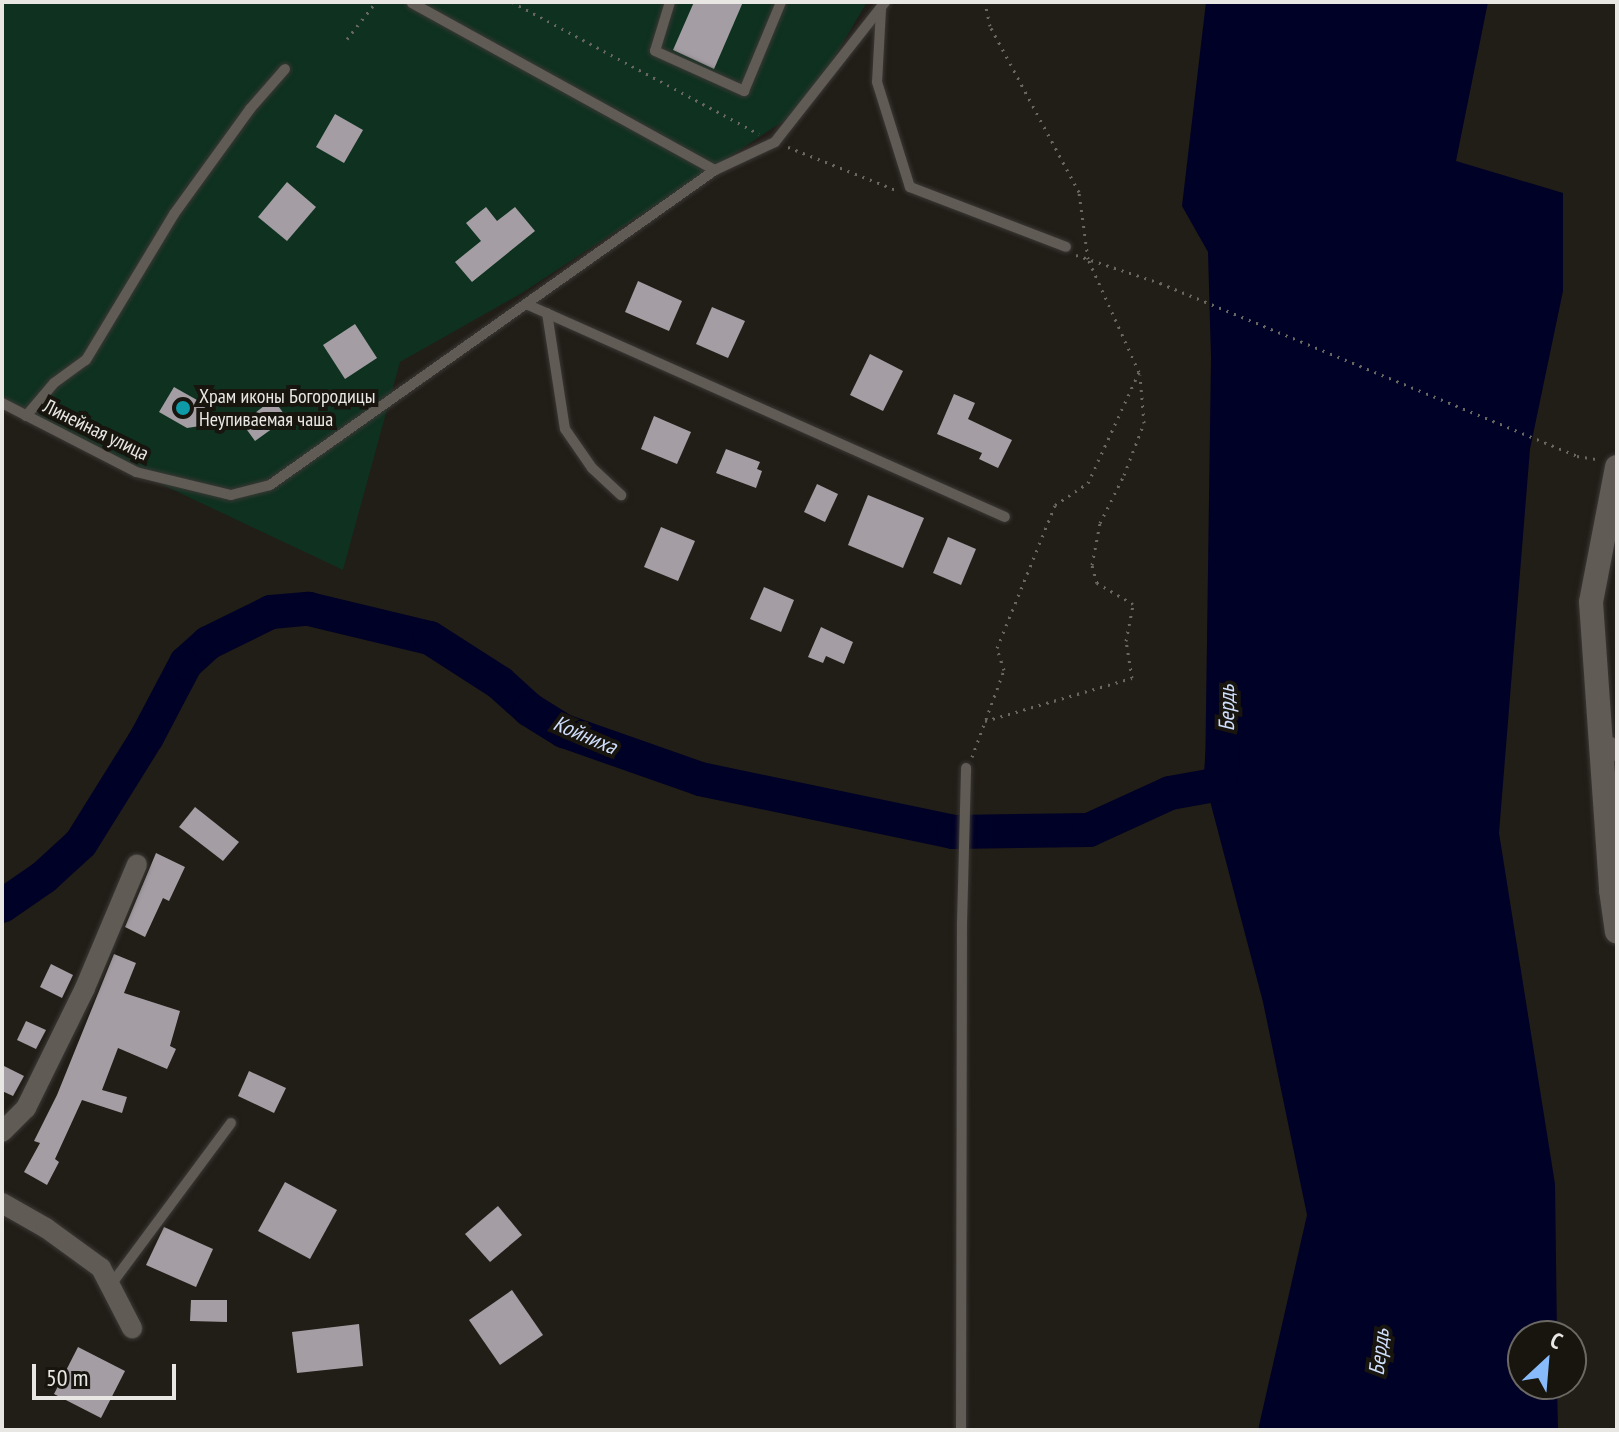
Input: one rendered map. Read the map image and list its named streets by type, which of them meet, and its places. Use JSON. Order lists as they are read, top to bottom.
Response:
{
  "streets": {
    "lane": ["Линейная улица"]
  },
  "water": ["Бердь", "Койниха"],
  "places": ["Храм иконы Богородицы Неупиваемая чаша"],
  "scale_bar": "50 m",
  "north": "top right"
}
